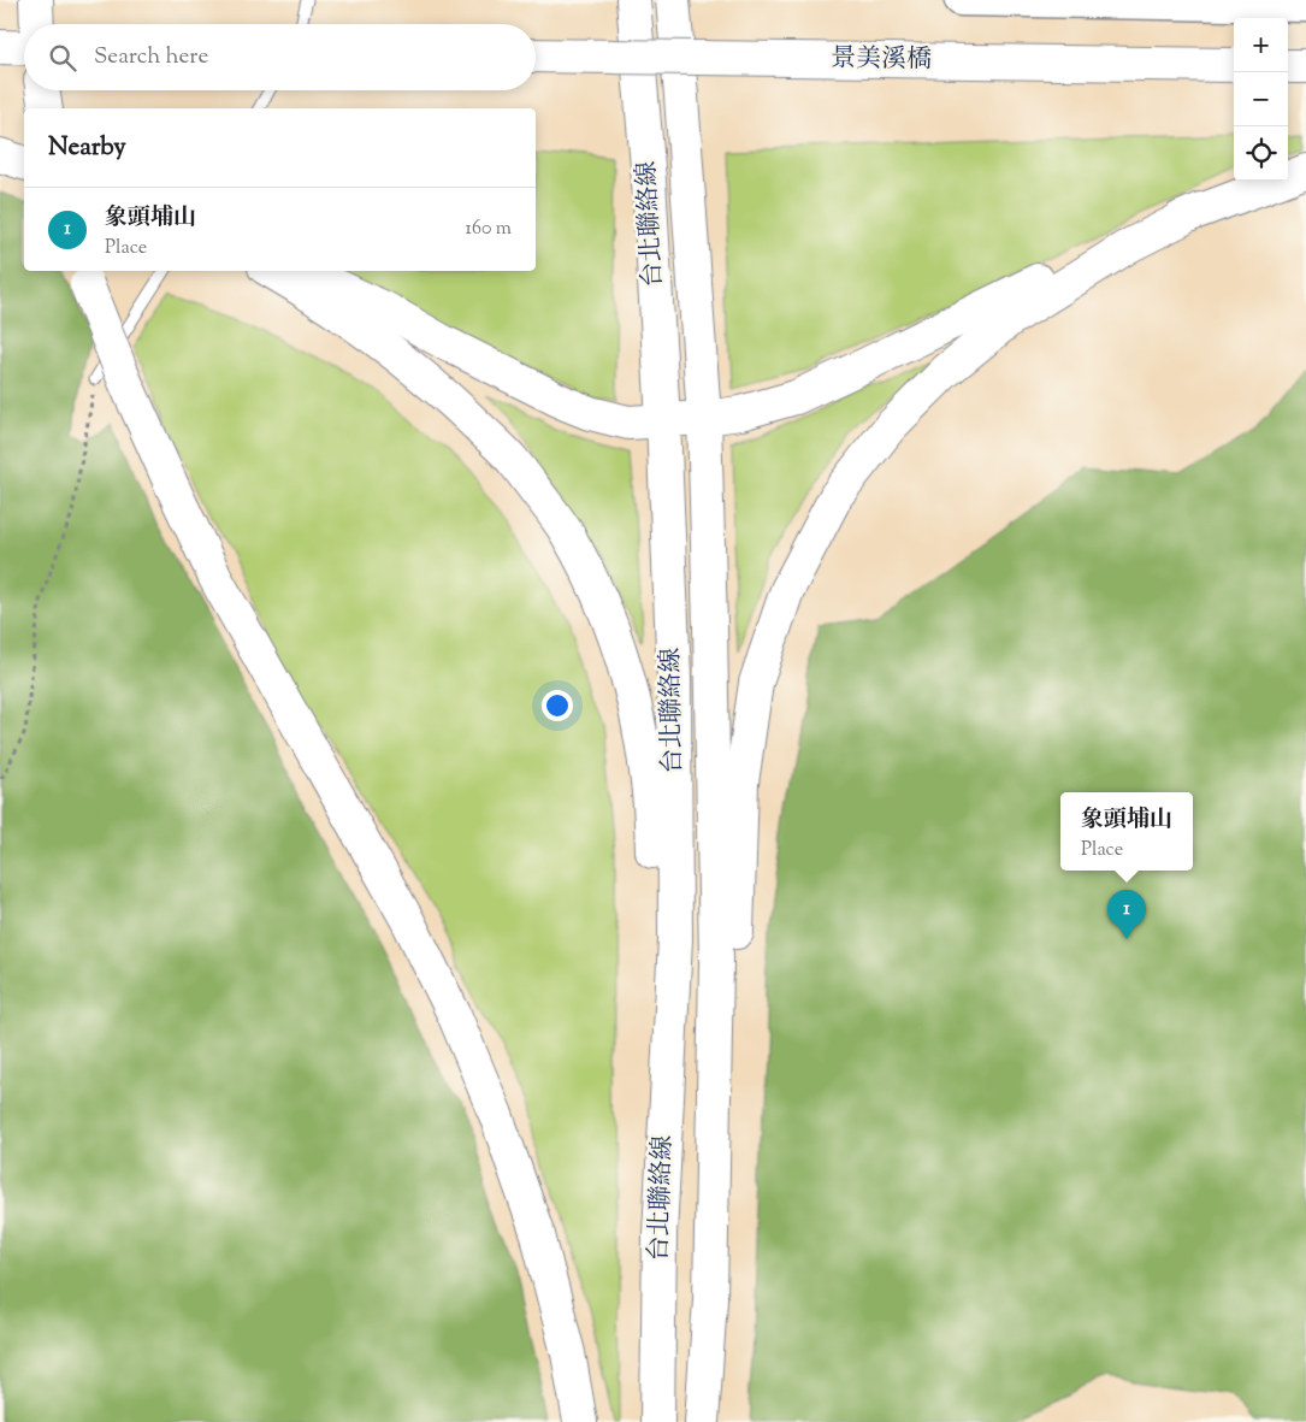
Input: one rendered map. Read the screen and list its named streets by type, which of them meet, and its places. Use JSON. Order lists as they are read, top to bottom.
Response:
{
  "streets": {
    "highway": ["景美溪橋", "台北聯絡線"]
  },
  "page": {
    "map_buttons": ["+", "−"],
    "search": "Search here",
    "heading": "Nearby",
    "list": [
      {
        "mark": "1",
        "name": "象頭埔山",
        "note": "Place",
        "value": "160 m"
      }
    ],
    "popup": ["象頭埔山", "Place"],
    "pins": "1"
  }
}
